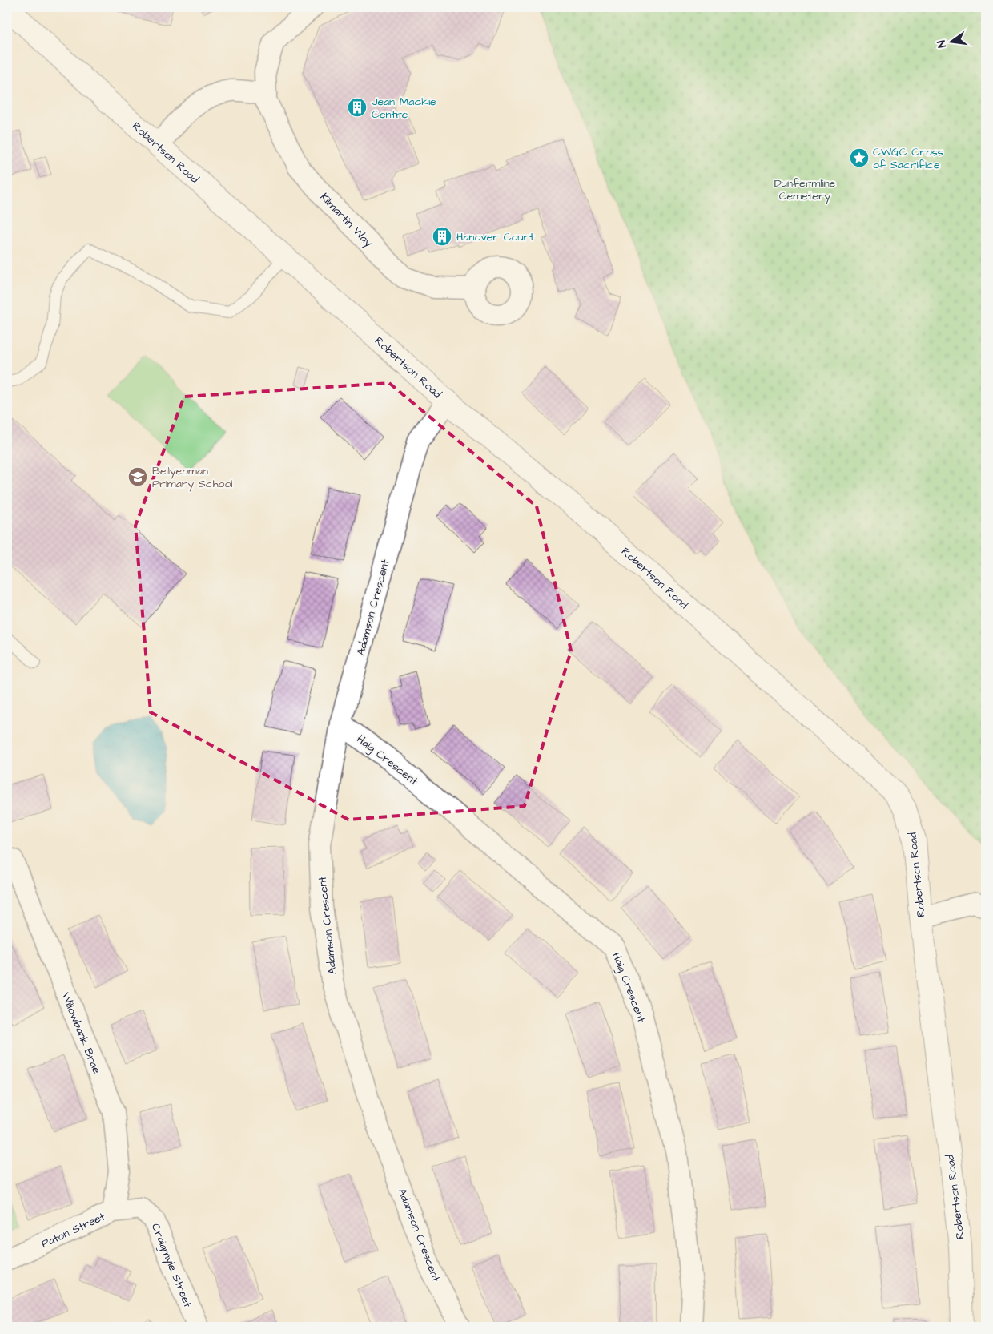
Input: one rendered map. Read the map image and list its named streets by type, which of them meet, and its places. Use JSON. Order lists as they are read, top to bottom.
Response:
{
  "streets": {
    "street": [
      "Robertson Road",
      "Kilmartin Way",
      "Adamson Crescent",
      "Haig Crescent",
      "Willowbank Brae",
      "Paton Street",
      "Craigmyle Street"
    ]
  },
  "crossings": [
    ["Robertson Road", "Adamson Crescent"],
    ["Adamson Crescent", "Haig Crescent"],
    ["Willowbank Brae", "Paton Street"],
    ["Paton Street", "Craigmyle Street"]
  ],
  "parks": ["Dunfermline Cemetery"],
  "places": {
    "building": ["Jean Mackie Centre", "Hanover Court"],
    "place": ["CWGC Cross of Sacrifice"],
    "school or university": ["Bellyeoman Primary School"]
  },
  "north": "left"
}
